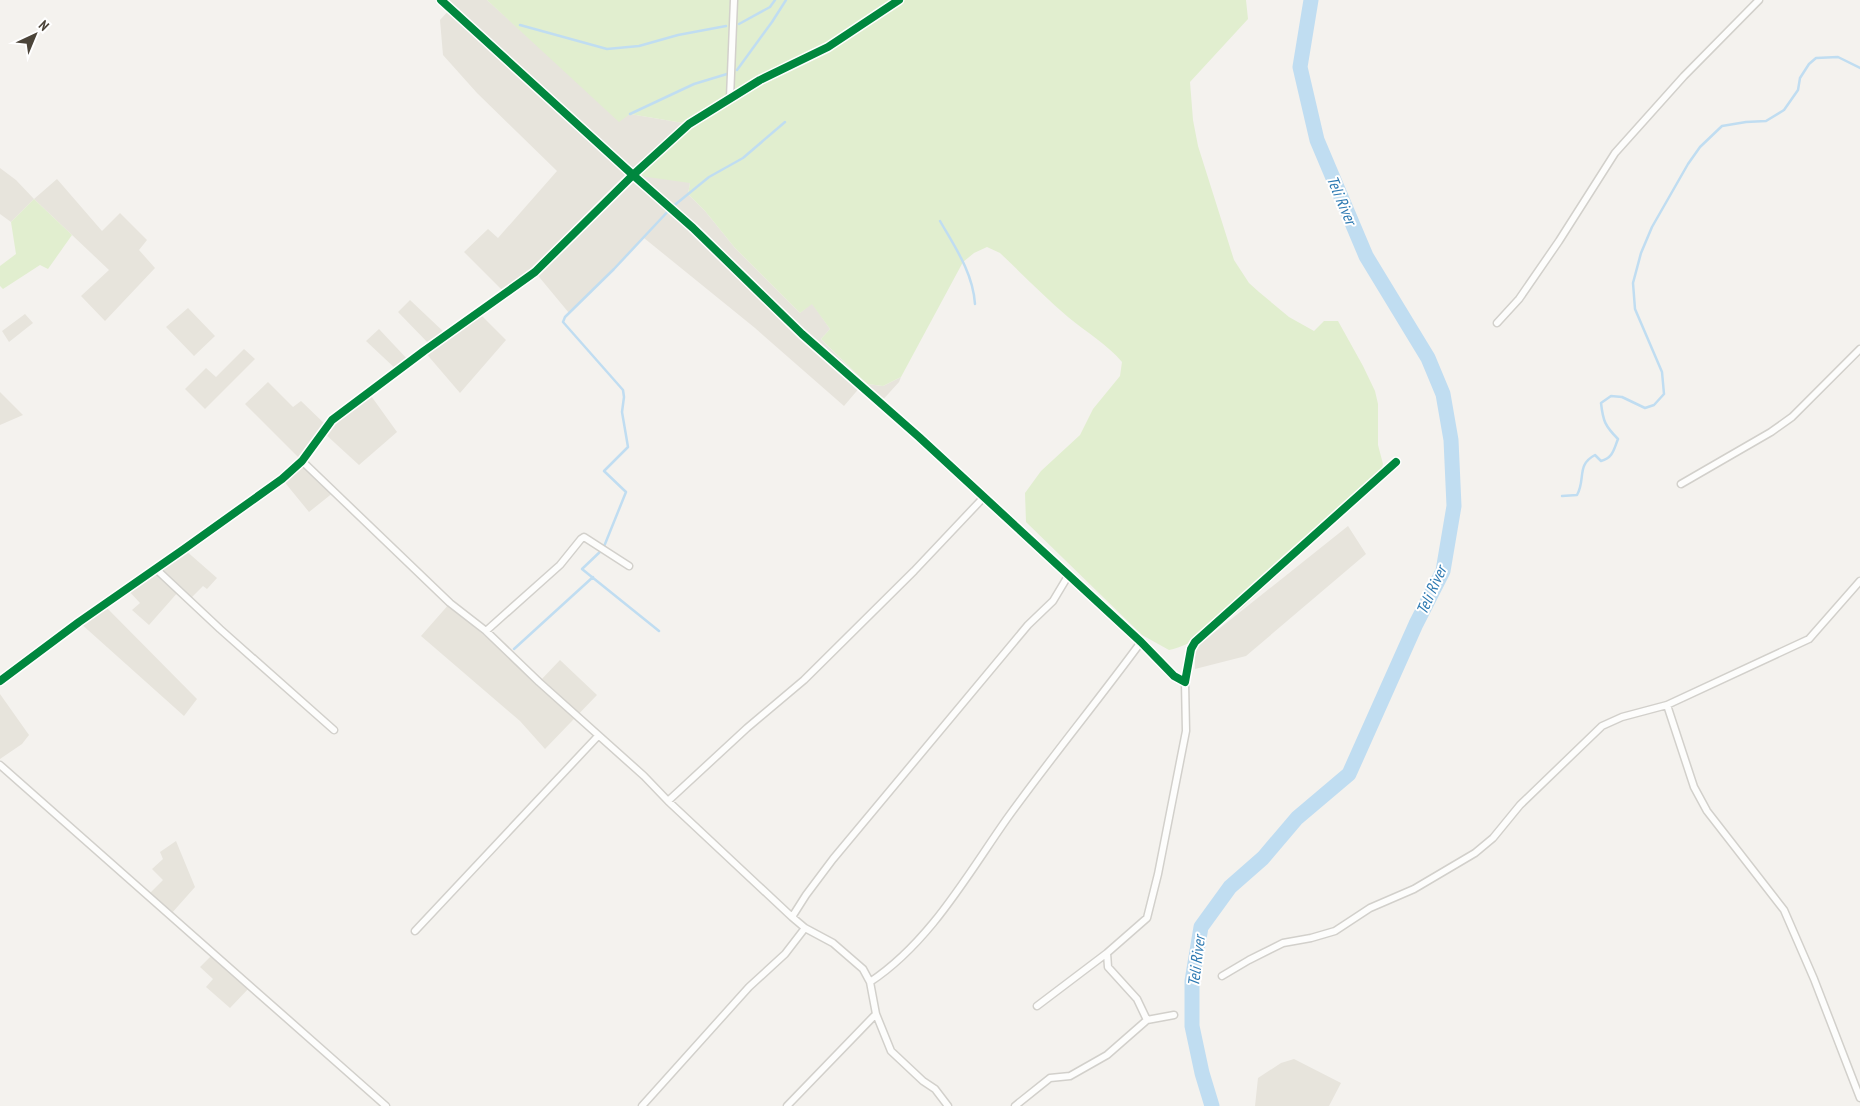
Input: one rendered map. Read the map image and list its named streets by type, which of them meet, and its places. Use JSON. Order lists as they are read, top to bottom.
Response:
{
  "water": ["Teli River"],
  "north": "top right"
}
